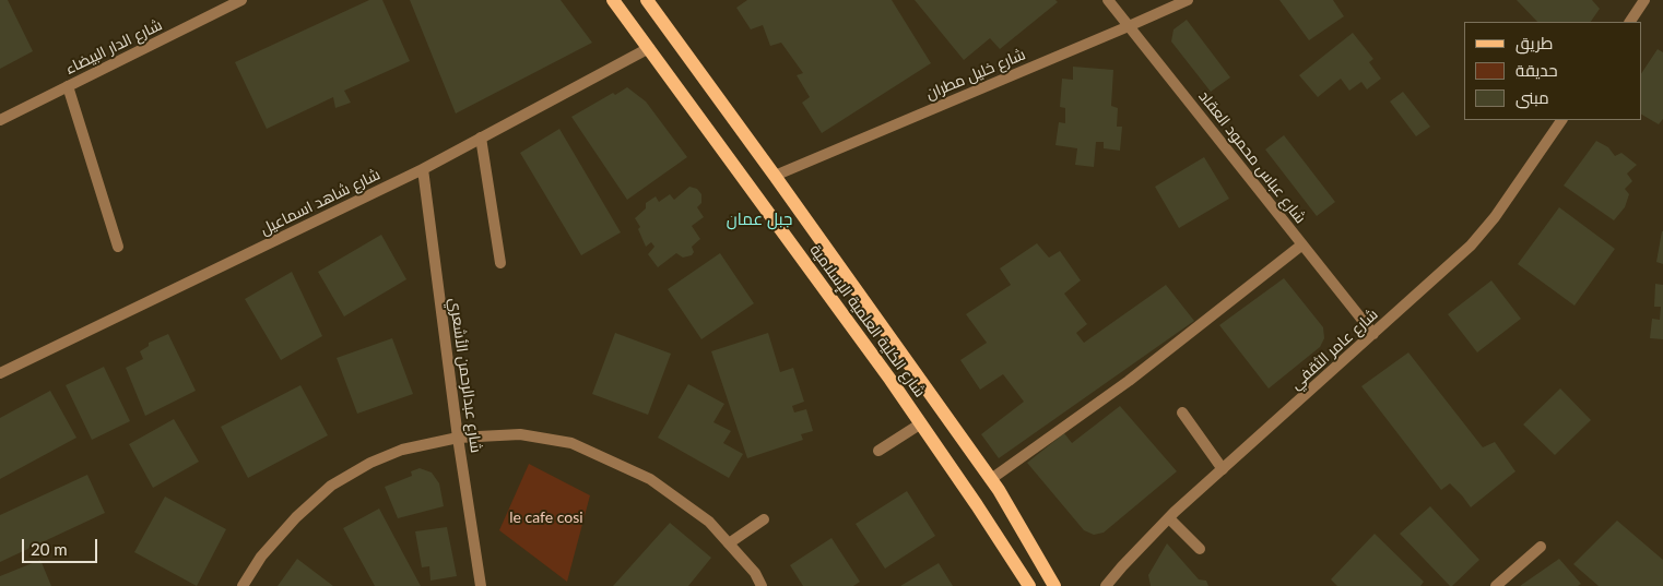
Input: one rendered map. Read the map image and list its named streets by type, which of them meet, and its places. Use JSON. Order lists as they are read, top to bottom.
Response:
{
  "streets": {
    "main road": ["شارع الكلية العلمية الإسلامية"],
    "street": [
      "شارع الدار البيضاء",
      "شارع خليل مطران",
      "شارع عباس محمود العقاد",
      "شارع شاهد اسماعيل",
      "شارع عامر الثقفي",
      "شارع عبدالرحمن الأشعري"
    ]
  },
  "crossings": [
    ["شارع خليل مطران", "شارع عباس محمود العقاد"],
    ["شارع خليل مطران", "شارع الكلية العلمية الإسلامية"],
    ["شارع عباس محمود العقاد", "شارع عامر الثقفي"],
    ["شارع شاهد اسماعيل", "شارع الكلية العلمية الإسلامية"],
    ["شارع شاهد اسماعيل", "شارع عبدالرحمن الأشعري"]
  ],
  "districts": ["جبل عمان"],
  "parks": ["le cafe cosi"],
  "legend": ["طريق", "حديقة", "مبنى"],
  "scale_bar": "20 m"
}
